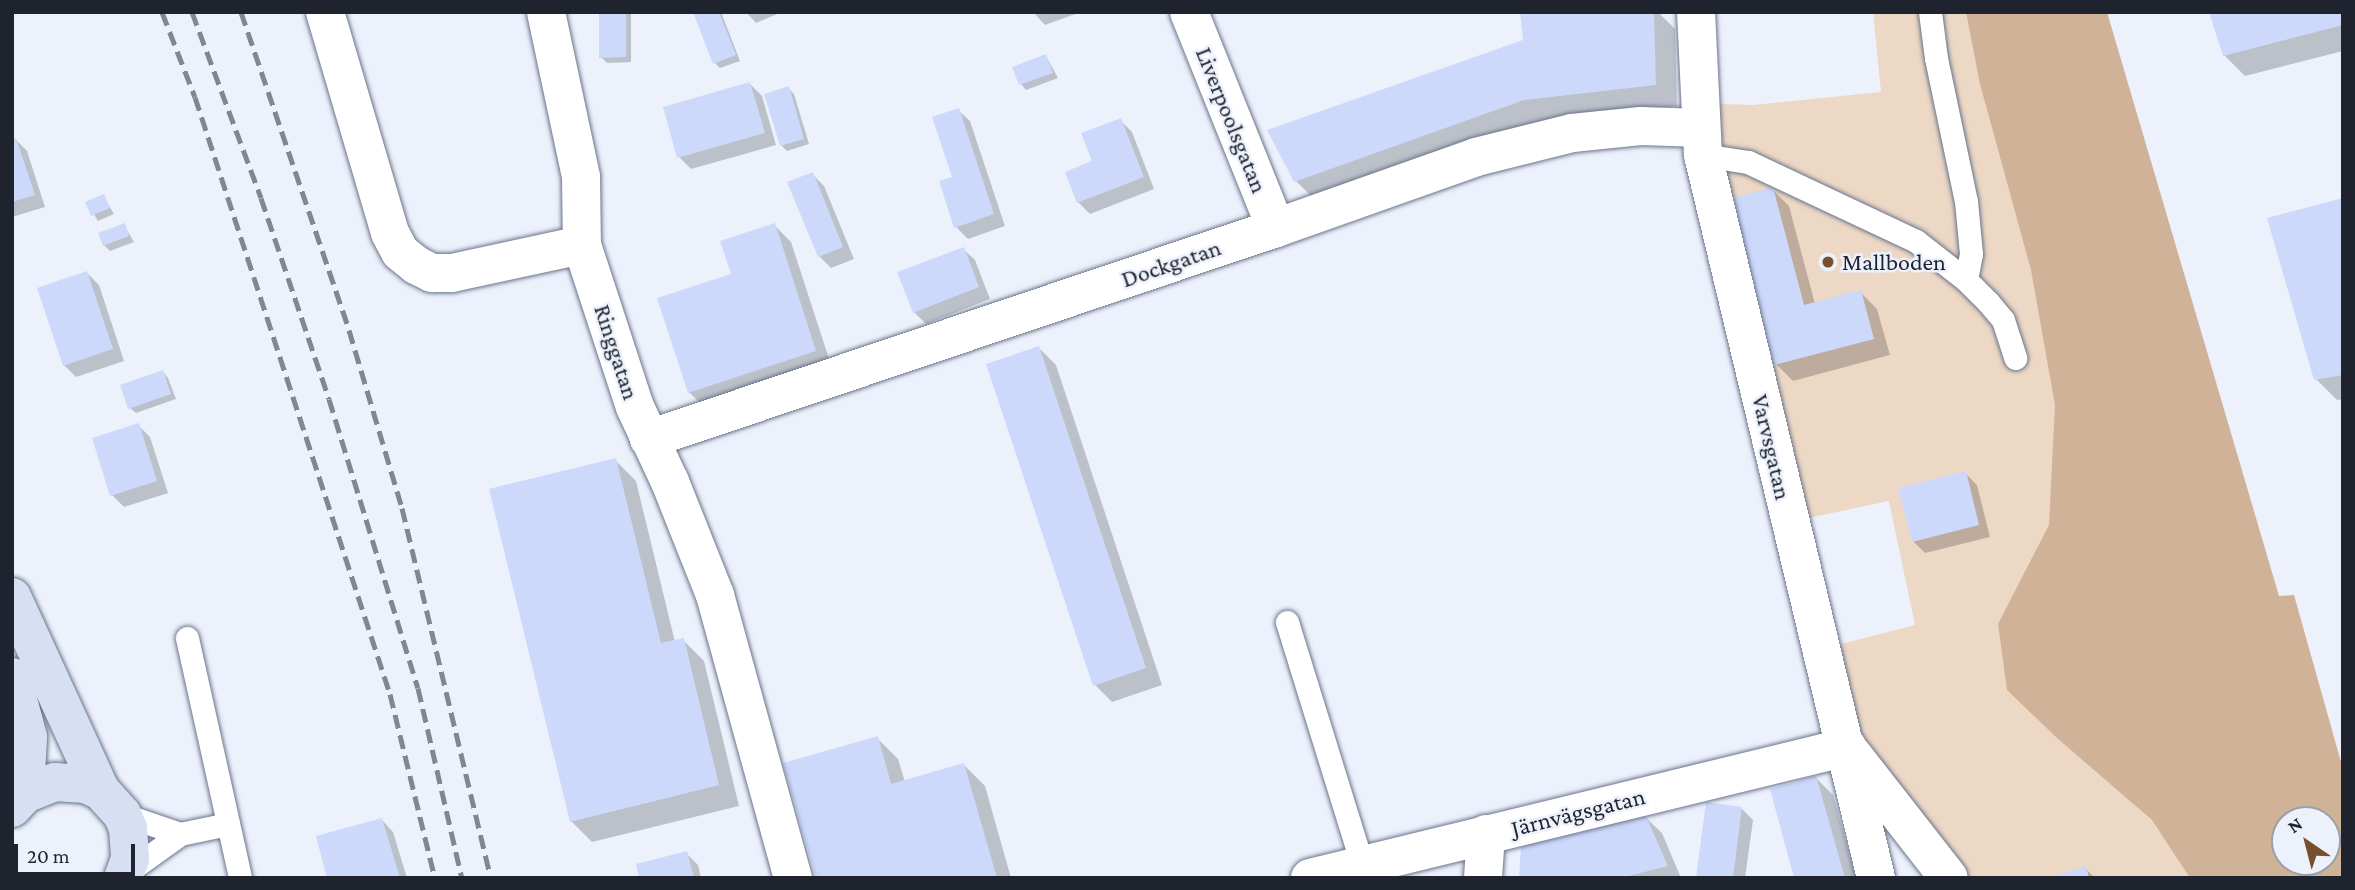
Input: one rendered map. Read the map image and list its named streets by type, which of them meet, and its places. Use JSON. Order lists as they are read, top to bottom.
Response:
{
  "streets": {
    "street": [
      "Liverpoolsgatan",
      "Dockgatan",
      "Ringgatan",
      "Varvsgatan",
      "Järnvägsgatan"
    ]
  },
  "crossings": [
    ["Liverpoolsgatan", "Dockgatan"],
    ["Dockgatan", "Ringgatan"],
    ["Dockgatan", "Varvsgatan"],
    ["Varvsgatan", "Järnvägsgatan"]
  ],
  "places": ["Mallboden"],
  "scale_bar": "20 m",
  "north": "top left"
}
